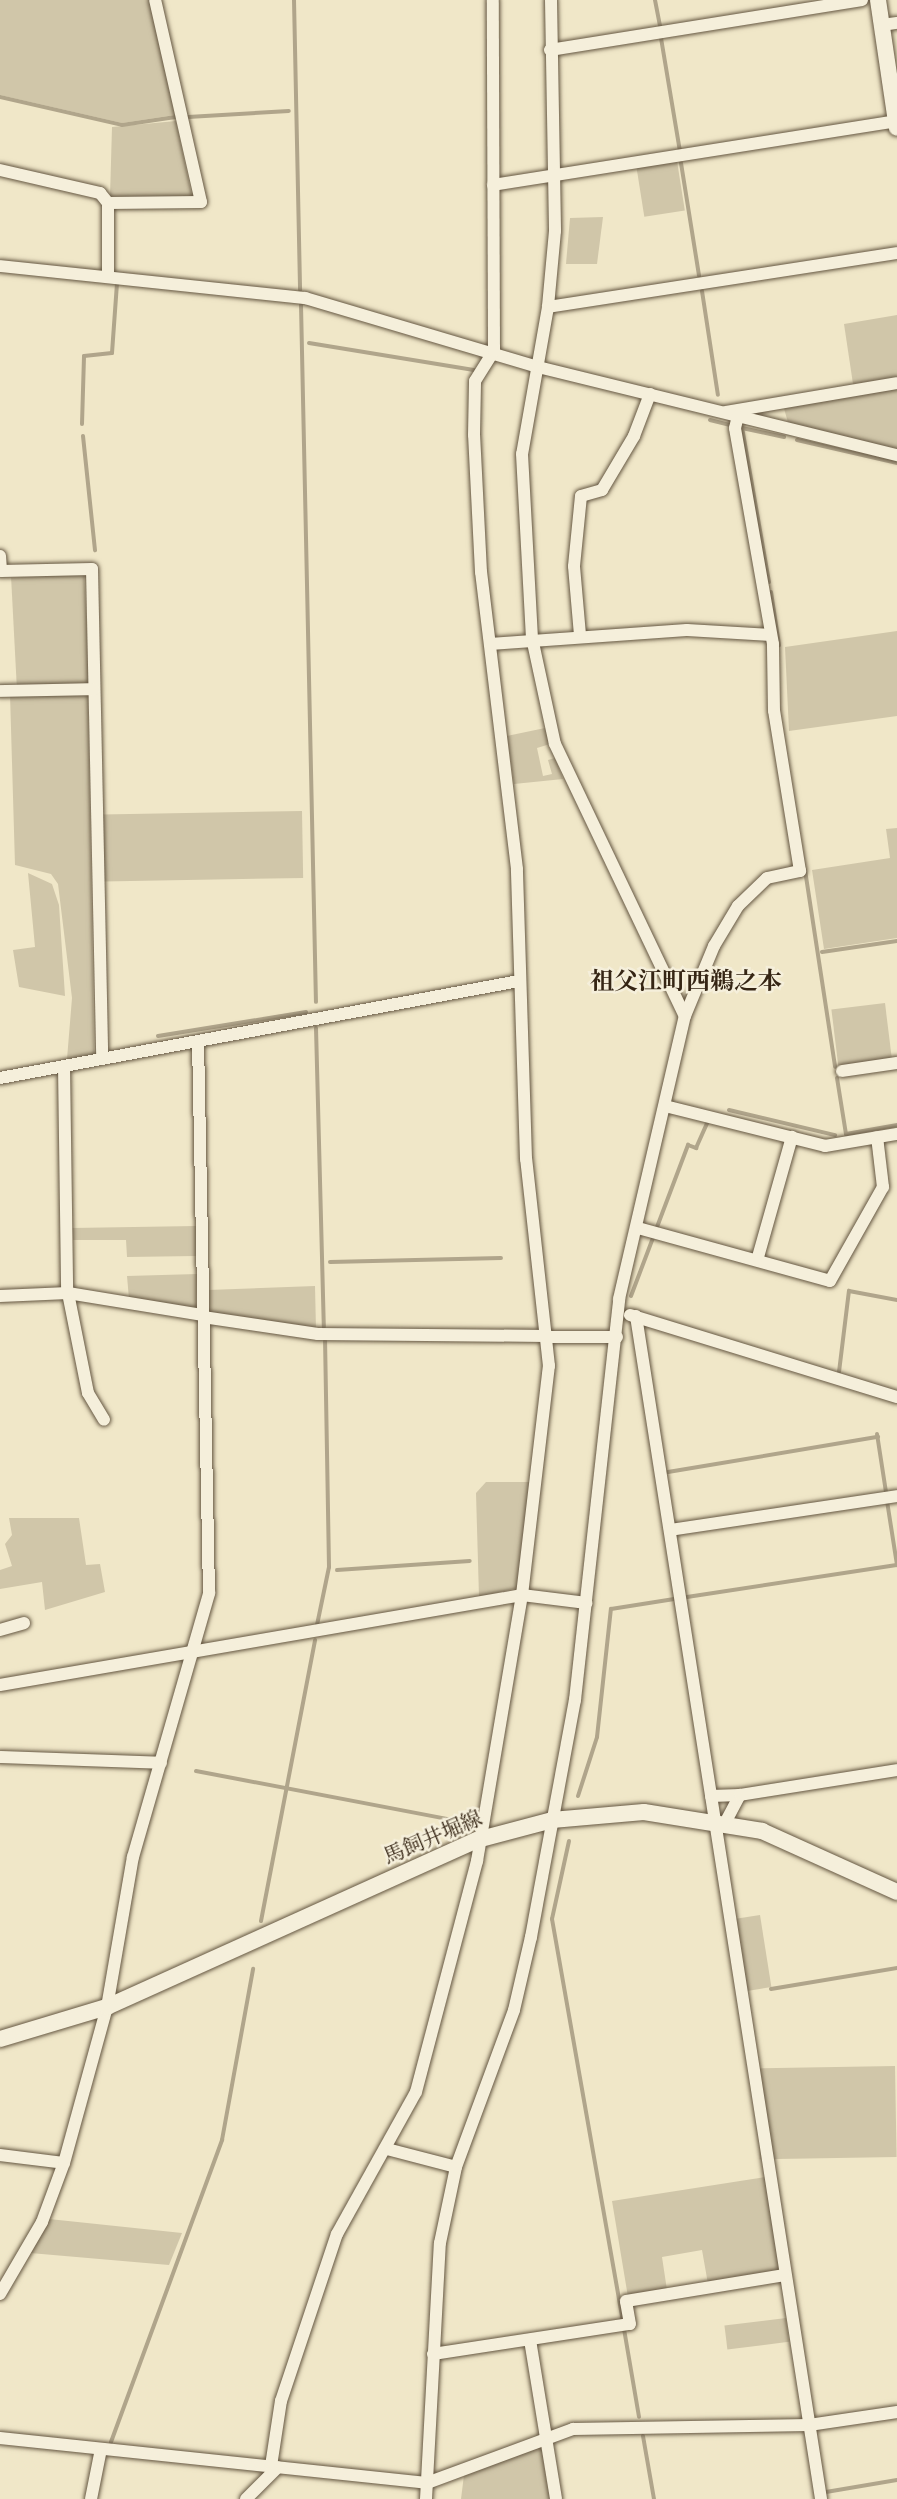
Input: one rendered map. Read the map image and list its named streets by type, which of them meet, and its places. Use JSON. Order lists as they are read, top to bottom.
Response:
{
  "streets": {
    "main road": ["馬飼井堀線"]
  },
  "districts": ["祖父江町西鵜之本"]
}
